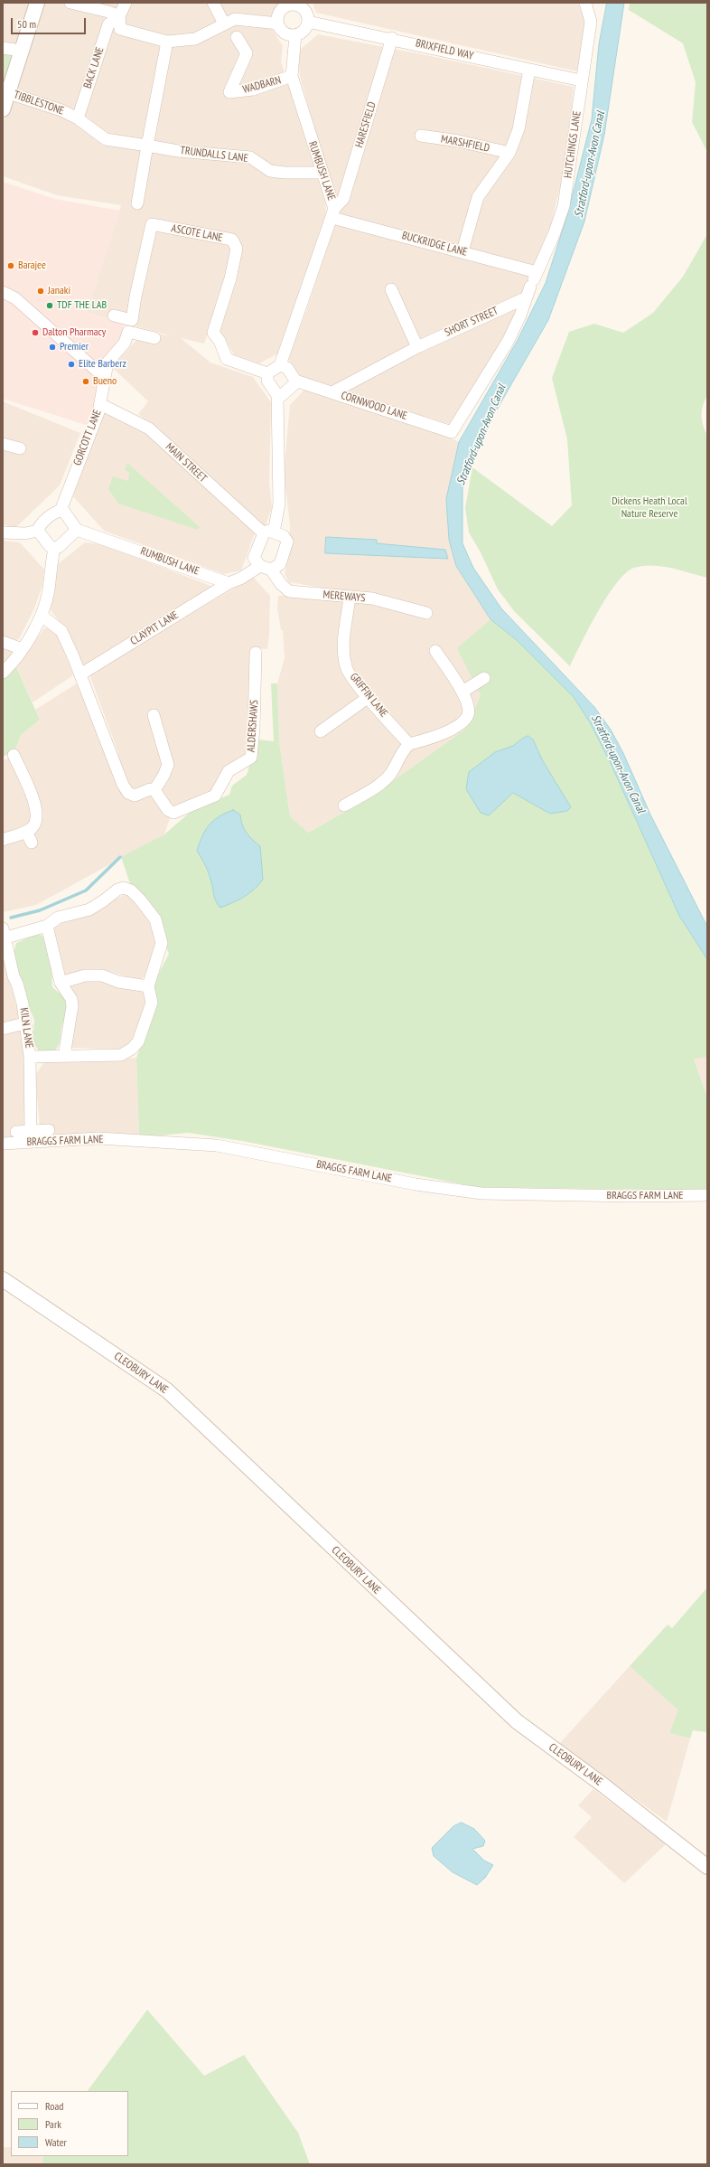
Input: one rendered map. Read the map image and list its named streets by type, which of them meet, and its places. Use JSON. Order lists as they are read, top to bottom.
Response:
{
  "streets": {
    "street": [
      "BRIXFIELD WAY",
      "BACK LANE",
      "WADBARN",
      "TIBBLESTONE",
      "HARESFIELD",
      "MARSHFIELD",
      "HUTCHINGS LANE",
      "TRUNDALLS LANE",
      "RUMBUSH LANE",
      "ASCOTE LANE",
      "BUCKRIDGE LANE",
      "SHORT STREET",
      "CORNWOOD LANE",
      "GORCOTT LANE",
      "MAIN STREET",
      "MEREWAYS",
      "CLAYPIT LANE",
      "GRIFFIN LANE",
      "ALDERSHAWS",
      "KILN LANE",
      "BRAGGS FARM LANE",
      "CLEOBURY LANE"
    ]
  },
  "crossings": [
    ["BRIXFIELD WAY", "HARESFIELD"],
    ["BRIXFIELD WAY", "HUTCHINGS LANE"],
    ["BRIXFIELD WAY", "RUMBUSH LANE"],
    ["BACK LANE", "TIBBLESTONE"],
    ["WADBARN", "RUMBUSH LANE"],
    ["TIBBLESTONE", "TRUNDALLS LANE"],
    ["HARESFIELD", "RUMBUSH LANE"],
    ["HARESFIELD", "BUCKRIDGE LANE"],
    ["HUTCHINGS LANE", "BUCKRIDGE LANE"],
    ["HUTCHINGS LANE", "SHORT STREET"],
    ["HUTCHINGS LANE", "CORNWOOD LANE"],
    ["TRUNDALLS LANE", "RUMBUSH LANE"],
    ["RUMBUSH LANE", "BUCKRIDGE LANE"],
    ["RUMBUSH LANE", "GORCOTT LANE"],
    ["RUMBUSH LANE", "CLAYPIT LANE"],
    ["ASCOTE LANE", "CORNWOOD LANE"],
    ["BUCKRIDGE LANE", "SHORT STREET"],
    ["SHORT STREET", "CORNWOOD LANE"],
    ["GORCOTT LANE", "MAIN STREET"],
    ["MEREWAYS", "GRIFFIN LANE"]
  ],
  "water": ["Stratford-upon-Avon Canal"],
  "parks": ["Dickens Heath Local Nature Reserve"],
  "places": [
    "Barajee",
    "Janaki",
    "TDF THE LAB",
    "Dalton Pharmacy",
    "Premier",
    "Elite Barberz",
    "Bueno"
  ],
  "legend": ["Road", "Park", "Water"],
  "scale_bar": "50 m"
}
